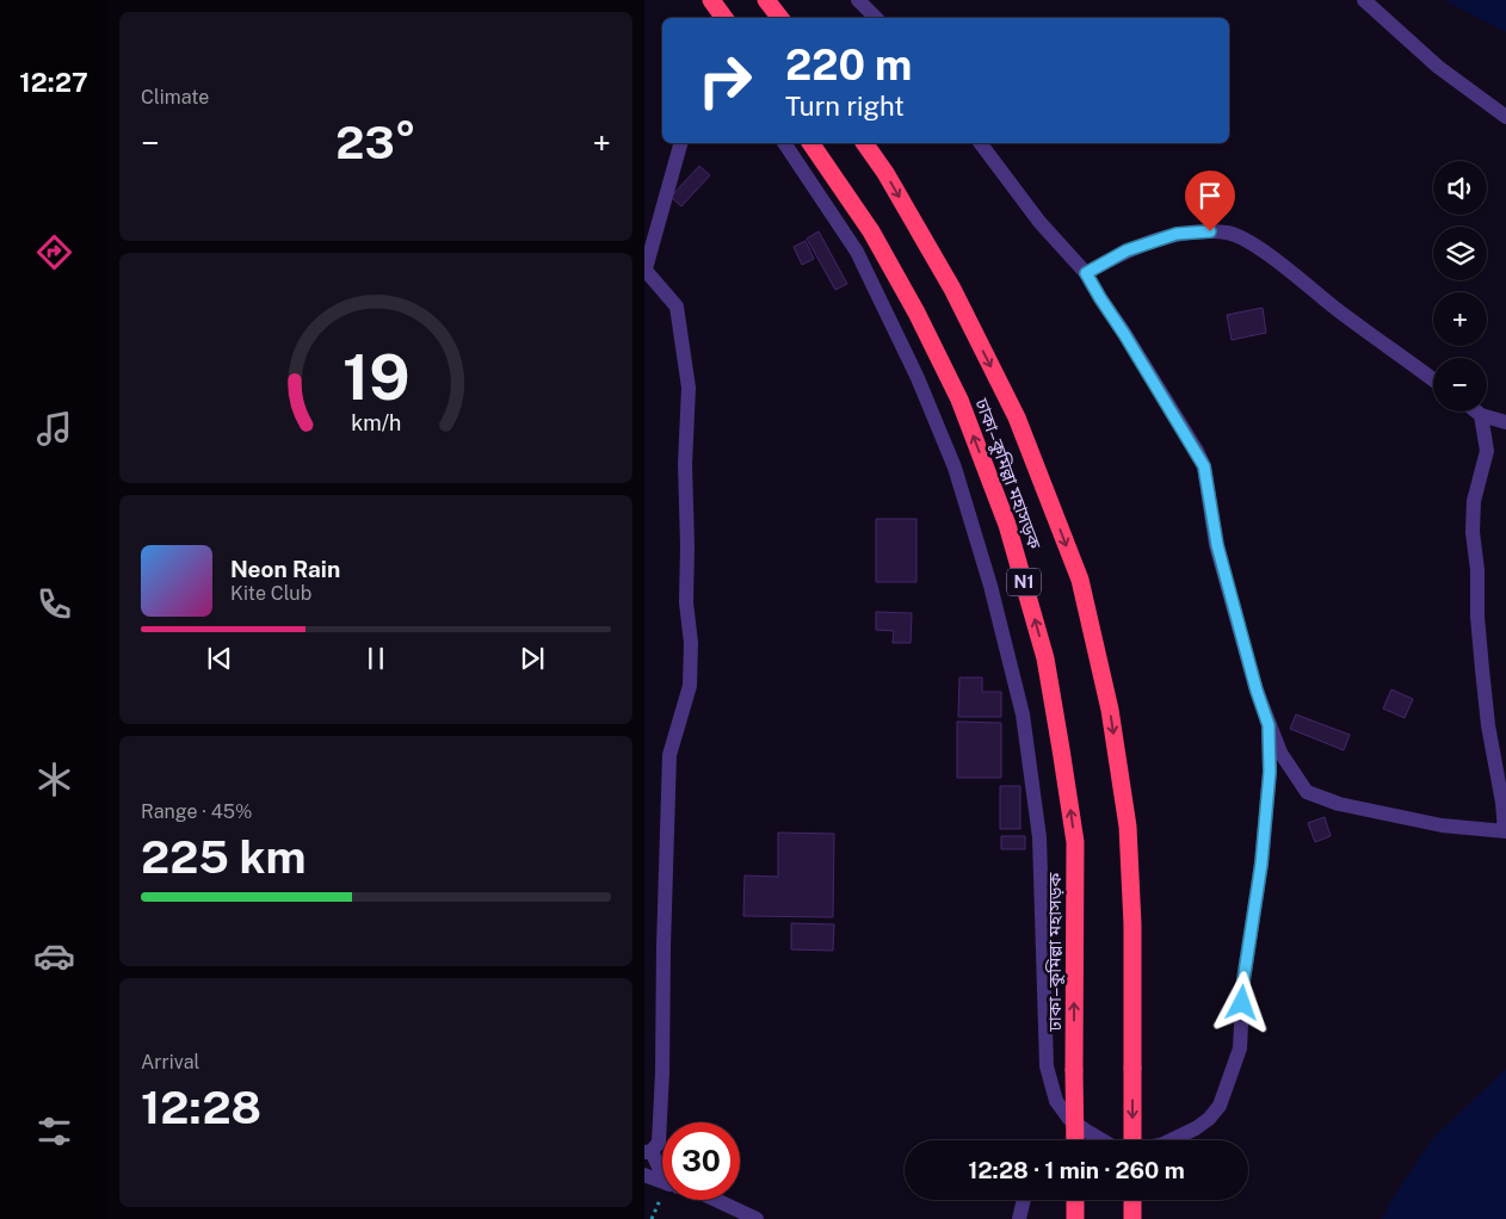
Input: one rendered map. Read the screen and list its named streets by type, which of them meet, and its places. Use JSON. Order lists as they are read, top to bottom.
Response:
{
  "streets": {
    "highway": ["ঢাকা–কুমিল্লা মহাসড়ক", "N1"]
  },
  "page": {
    "tabs": "12:27",
    "tile": [
      "Climate",
      ["Range · 45%", "225 km"],
      ["Arrival", "12:28"]
    ],
    "turn": ["220 m", "Turn right"],
    "heat": ["−", "23°", "+"],
    "map_buttons": ["+", "−"],
    "song": ["Neon Rain", "Kite Club"],
    "limit": "30",
    "trip": "12:28 · 1 min · 260 m",
    "gauge": ["19", "km/h"]
  }
}
